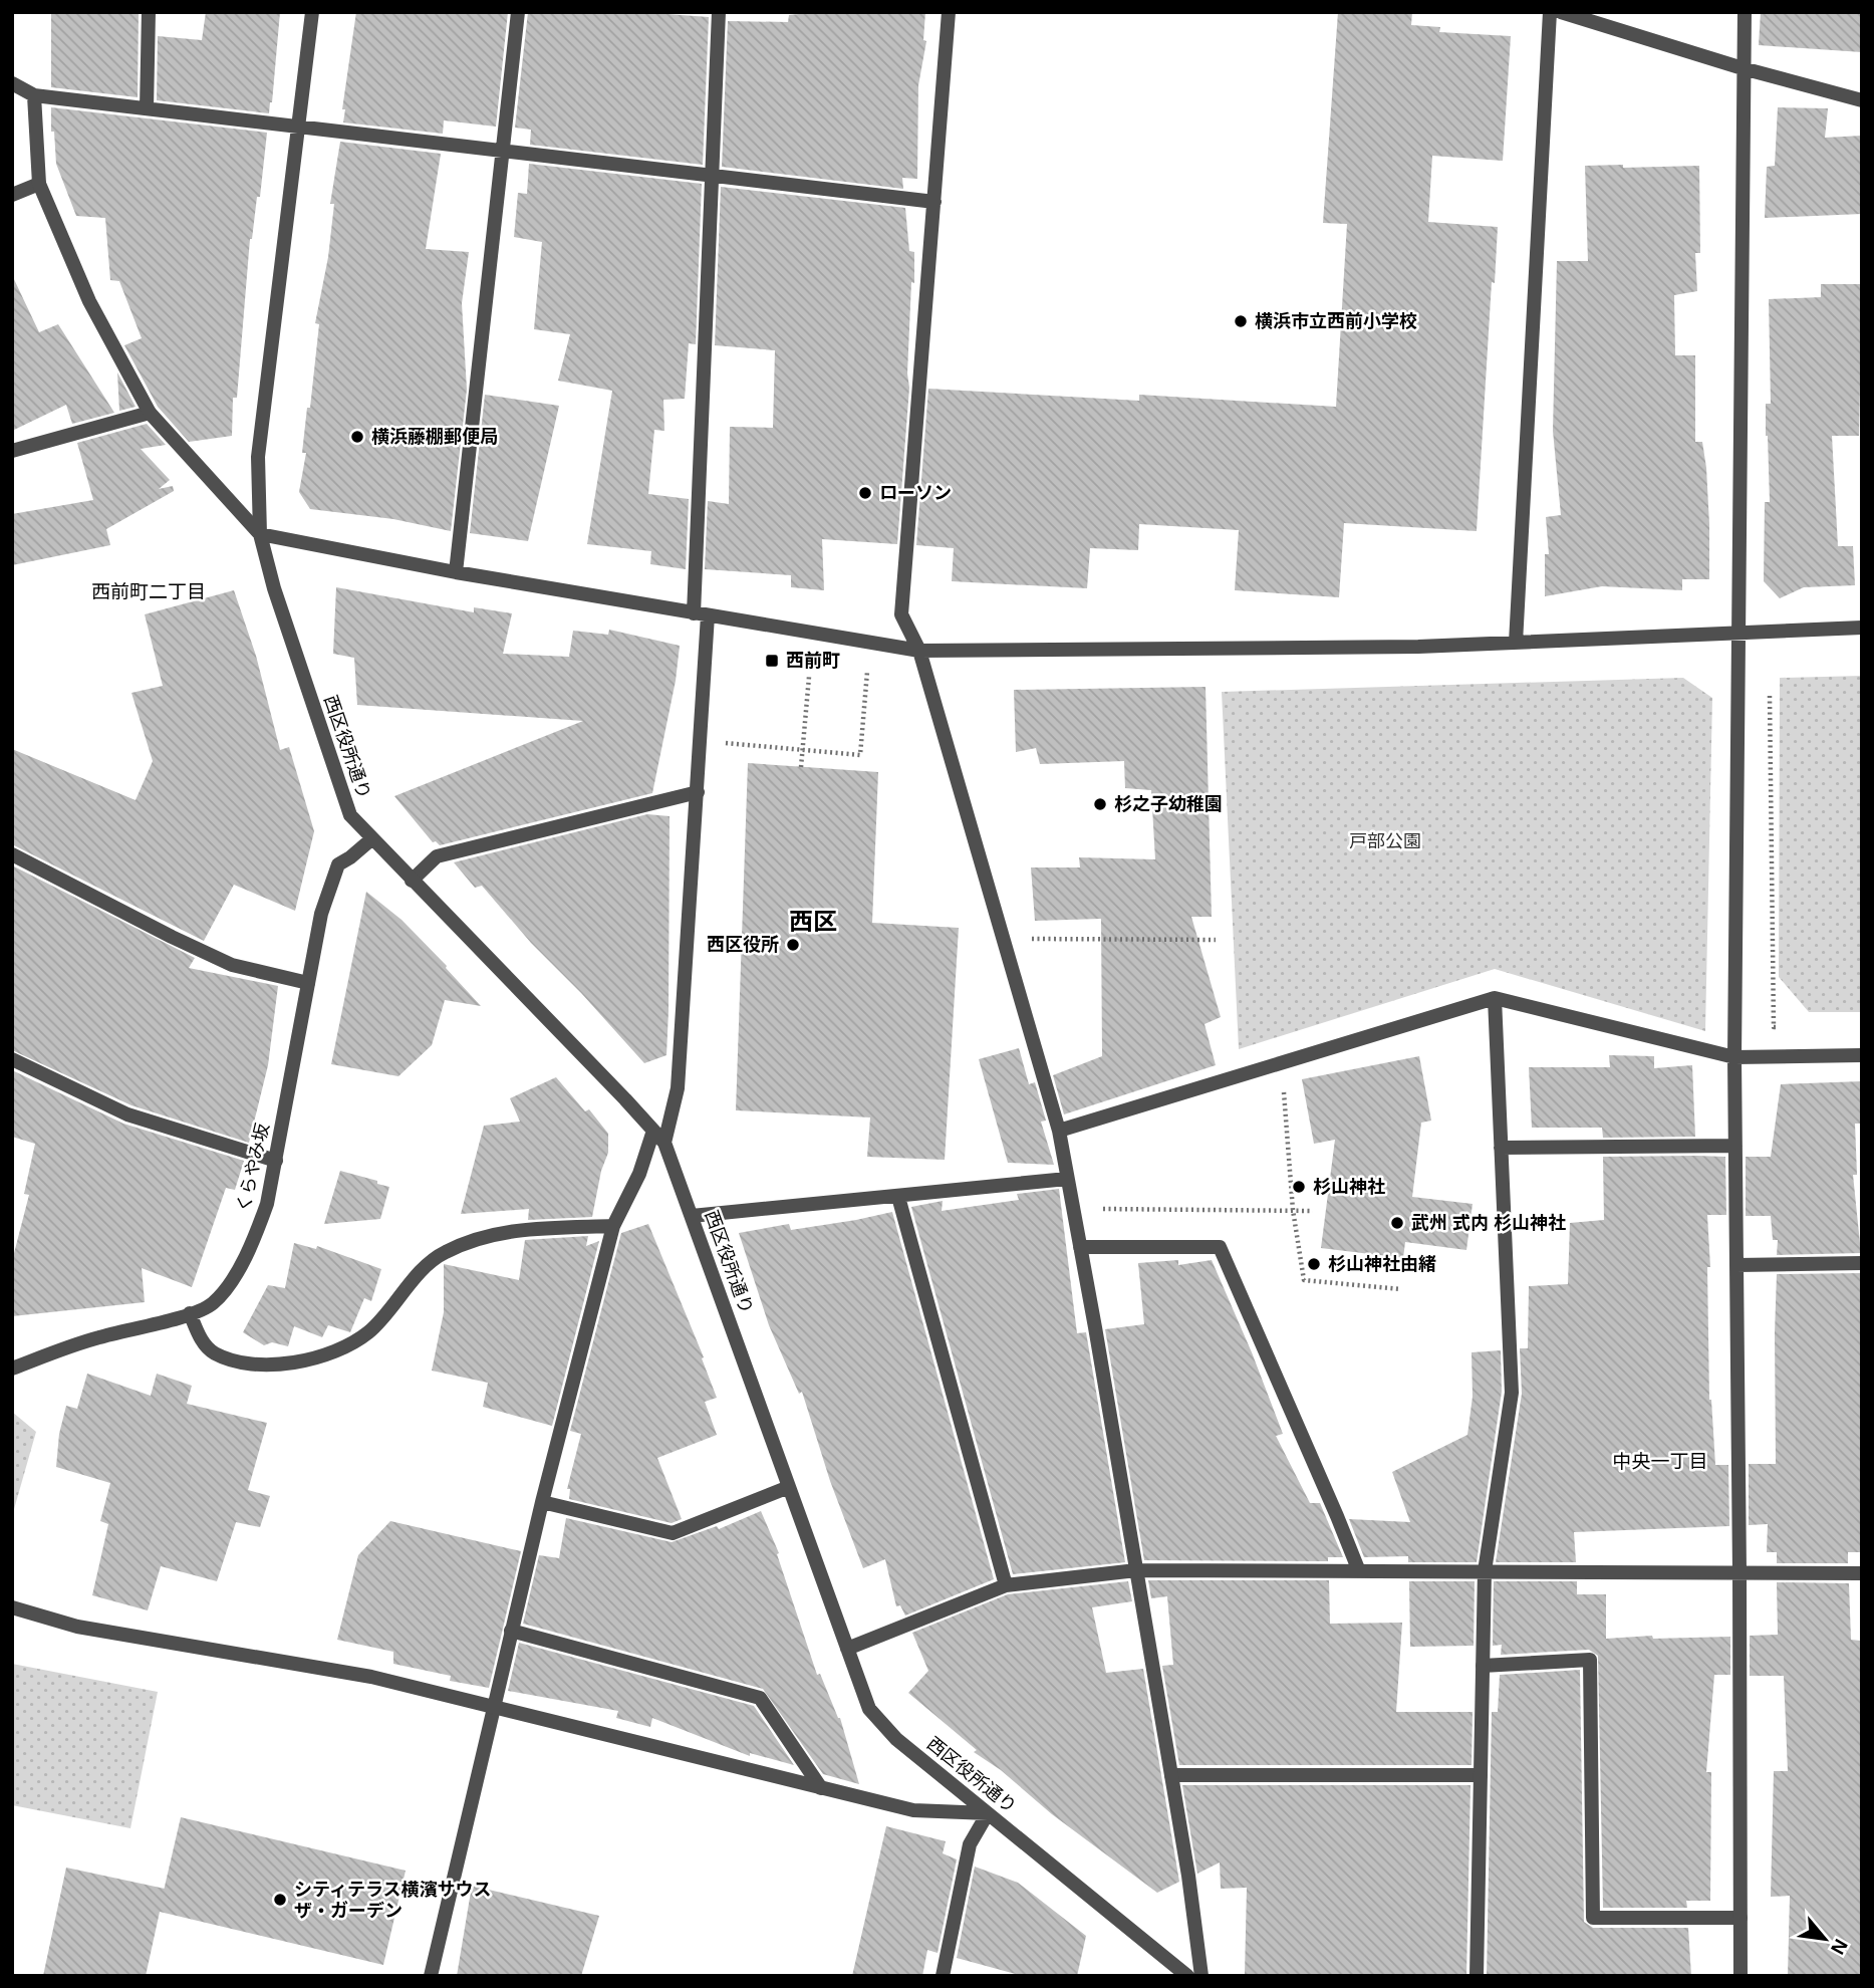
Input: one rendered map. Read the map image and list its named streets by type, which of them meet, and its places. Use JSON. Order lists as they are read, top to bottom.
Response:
{
  "streets": {
    "street": ["西区役所通り", "くらやみ坂"]
  },
  "crossings": [
    ["西区役所通り", "くらやみ坂"]
  ],
  "districts": ["西前町二丁目", "西区", "中央一丁目"],
  "parks": ["戸部公園"],
  "places": {
    "other": [
      "横浜市立西前小学校",
      "横浜藤棚郵便局",
      "ローソン",
      "杉之子幼稚園",
      "西区役所",
      "杉山神社",
      "武州 式内 杉山神社",
      "杉山神社由緒",
      "シティテラス横濱サウス ザ・ガーデン"
    ],
    "transit": ["西前町"]
  },
  "north": "bottom right"
}
